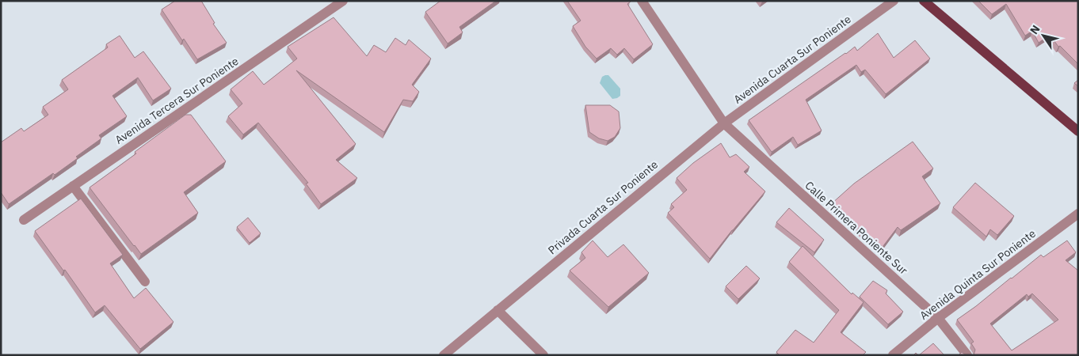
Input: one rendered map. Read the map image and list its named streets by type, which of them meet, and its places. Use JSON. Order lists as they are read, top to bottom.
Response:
{
  "streets": {
    "street": [
      "Avenida Cuarta Sur Poniente",
      "Avenida Tercera Sur Poniente",
      "Privada Cuarta Sur Poniente",
      "Calle Primera Poniente Sur",
      "Avenida Quinta Sur Poniente"
    ]
  },
  "crossings": [
    ["Avenida Cuarta Sur Poniente", "Privada Cuarta Sur Poniente"],
    ["Avenida Cuarta Sur Poniente", "Calle Primera Poniente Sur"],
    ["Privada Cuarta Sur Poniente", "Calle Primera Poniente Sur"],
    ["Calle Primera Poniente Sur", "Avenida Quinta Sur Poniente"]
  ],
  "north": "top left"
}
